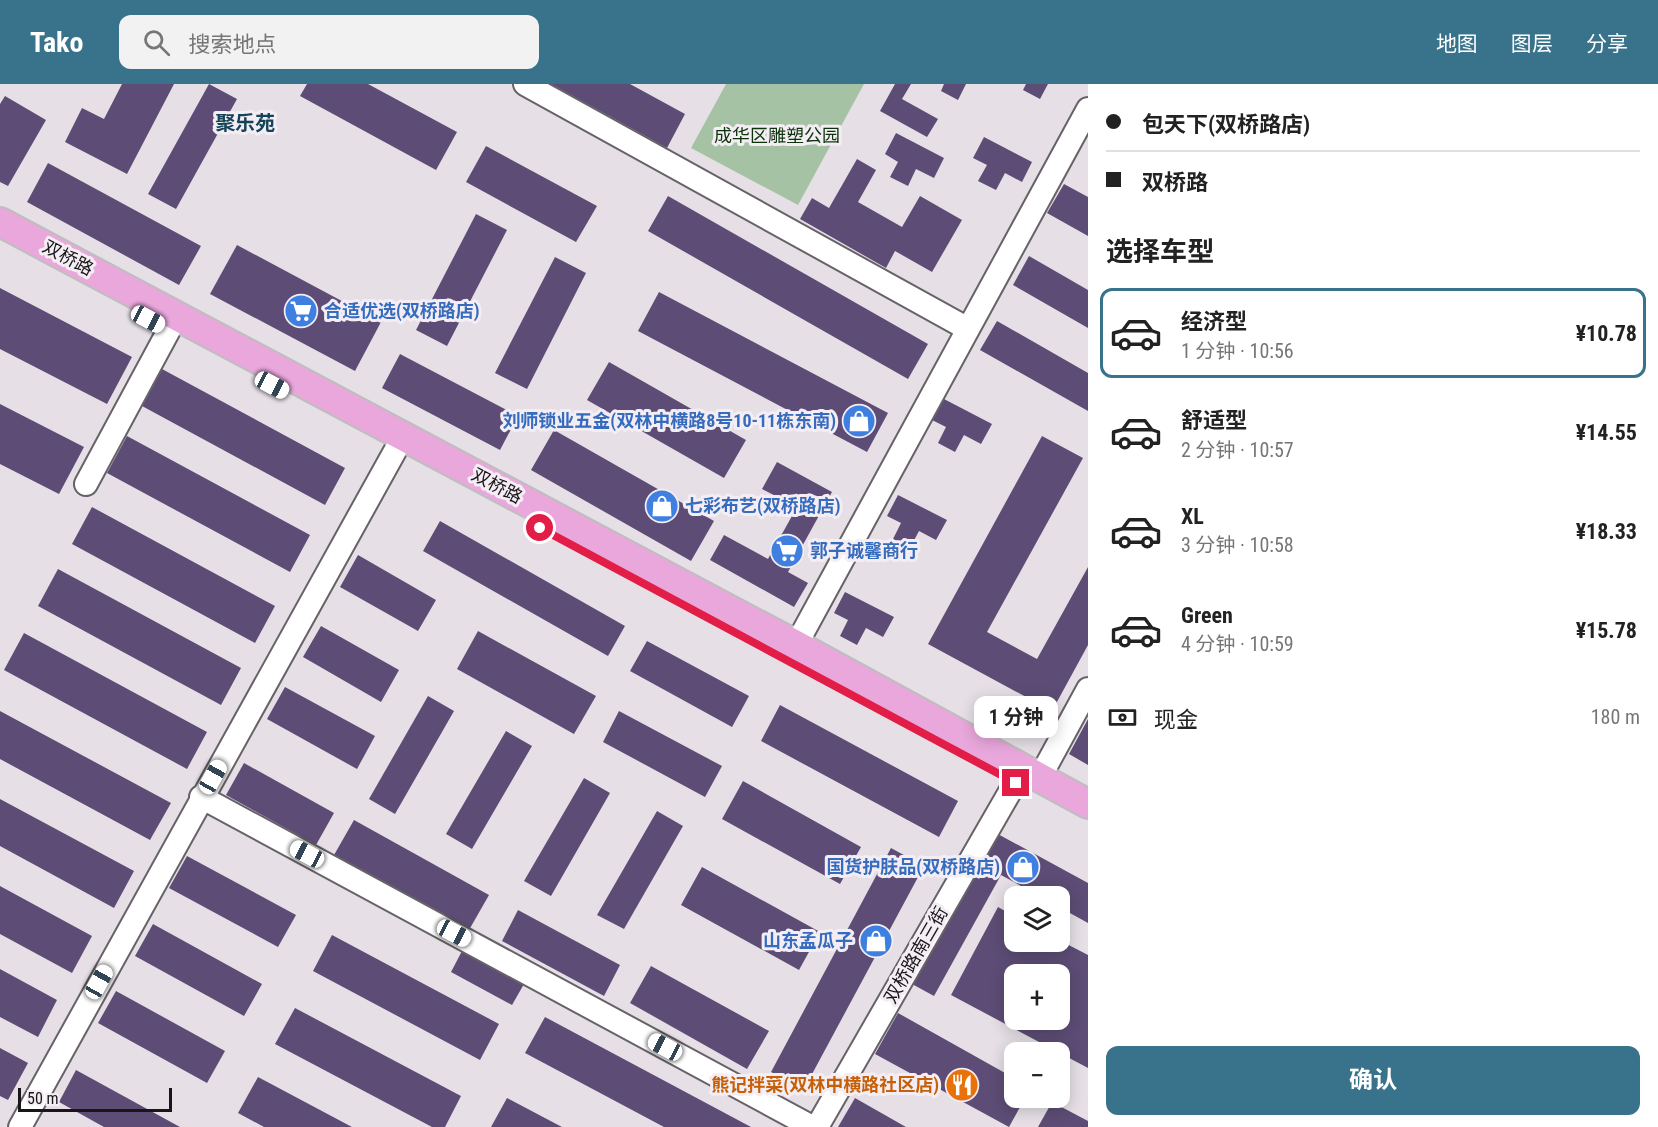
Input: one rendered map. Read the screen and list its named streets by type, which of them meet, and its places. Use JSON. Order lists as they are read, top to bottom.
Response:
{
  "streets": {
    "main road": ["双桥路"],
    "street": ["双桥路南三街"]
  },
  "crossings": [
    ["双桥路", "双桥路南三街"]
  ],
  "districts": ["聚乐苑"],
  "parks": ["成华区雕塑公园"],
  "places": {
    "supermarket": ["合适优选(双桥路店)", "郭子诚馨商行"],
    "shop": [
      "刘师锁业五金(双林中横路8号10-11栋东南)",
      "七彩布艺(双桥路店)",
      "国货护肤品(双桥路店)",
      "山东孟瓜子"
    ],
    "restaurant": ["熊记拌菜(双林中横路社区店)"]
  },
  "scale_bar": "50 m",
  "page": {
    "header": "Tako",
    "search": "搜索地点",
    "nav": ["地图", "图层", "分享"],
    "banner": ["包天下(双桥路店)", "双桥路"],
    "heading": "选择车型",
    "list": [
      {
        "name": "经济型",
        "note": "1 分钟 · 10:56",
        "value": "¥10.78"
      },
      {
        "name": "舒适型",
        "note": "2 分钟 · 10:57",
        "value": "¥14.55"
      },
      {
        "name": "XL",
        "note": "3 分钟 · 10:58",
        "value": "¥18.33"
      },
      {
        "name": "Green",
        "note": "4 分钟 · 10:59",
        "value": "¥15.78"
      }
    ],
    "pay": ["现金", "180 m"],
    "bubble": "1 分钟",
    "map_buttons": ["+", "−"],
    "buttons": "确认",
    "scale": "50 m"
  }
}
